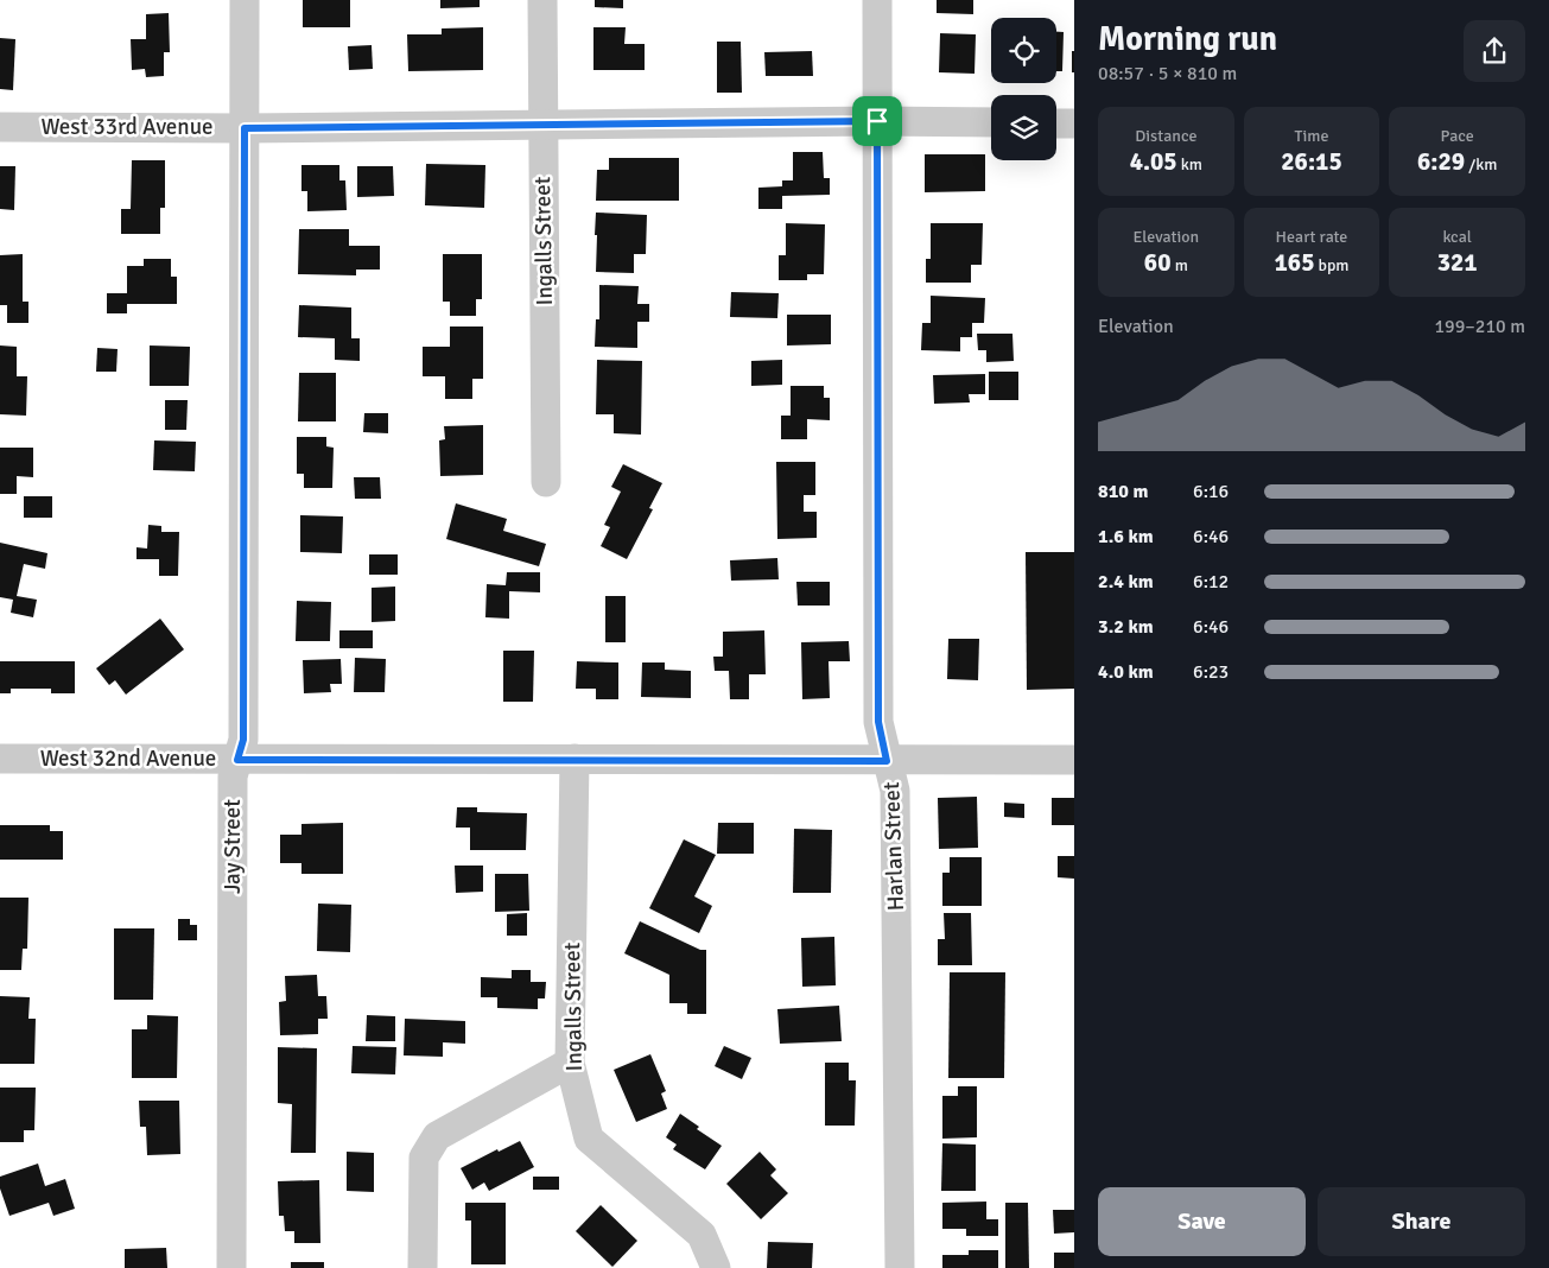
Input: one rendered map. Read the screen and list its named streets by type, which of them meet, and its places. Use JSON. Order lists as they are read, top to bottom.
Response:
{
  "streets": {
    "street": [
      "West 33rd Avenue",
      "Ingalls Street",
      "West 32nd Avenue",
      "Jay Street",
      "Harlan Street"
    ]
  },
  "crossings": [
    ["West 33rd Avenue", "Ingalls Street"],
    ["West 33rd Avenue", "Jay Street"],
    ["West 33rd Avenue", "Harlan Street"],
    ["Ingalls Street", "West 32nd Avenue"],
    ["West 32nd Avenue", "Jay Street"],
    ["West 32nd Avenue", "Harlan Street"]
  ],
  "page": {
    "heading": ["Morning run", "08:57 · 5 × 810 m"],
    "stats": [
      ["Distance", "4.05 km"],
      ["Time", "26:15"],
      ["Pace", "6:29 /km"],
      ["Elevation", "60 m"],
      ["Heart rate", "165 bpm"],
      ["kcal", "321"]
    ],
    "chart": ["Elevation", "199–210 m"],
    "list": [
      {
        "name": "810 m",
        "note": "6:16"
      },
      {
        "name": "1.6 km",
        "note": "6:46"
      },
      {
        "name": "2.4 km",
        "note": "6:12"
      },
      {
        "name": "3.2 km",
        "note": "6:46"
      },
      {
        "name": "4.0 km",
        "note": "6:23"
      }
    ],
    "buttons": ["Save", "Share"]
  }
}
